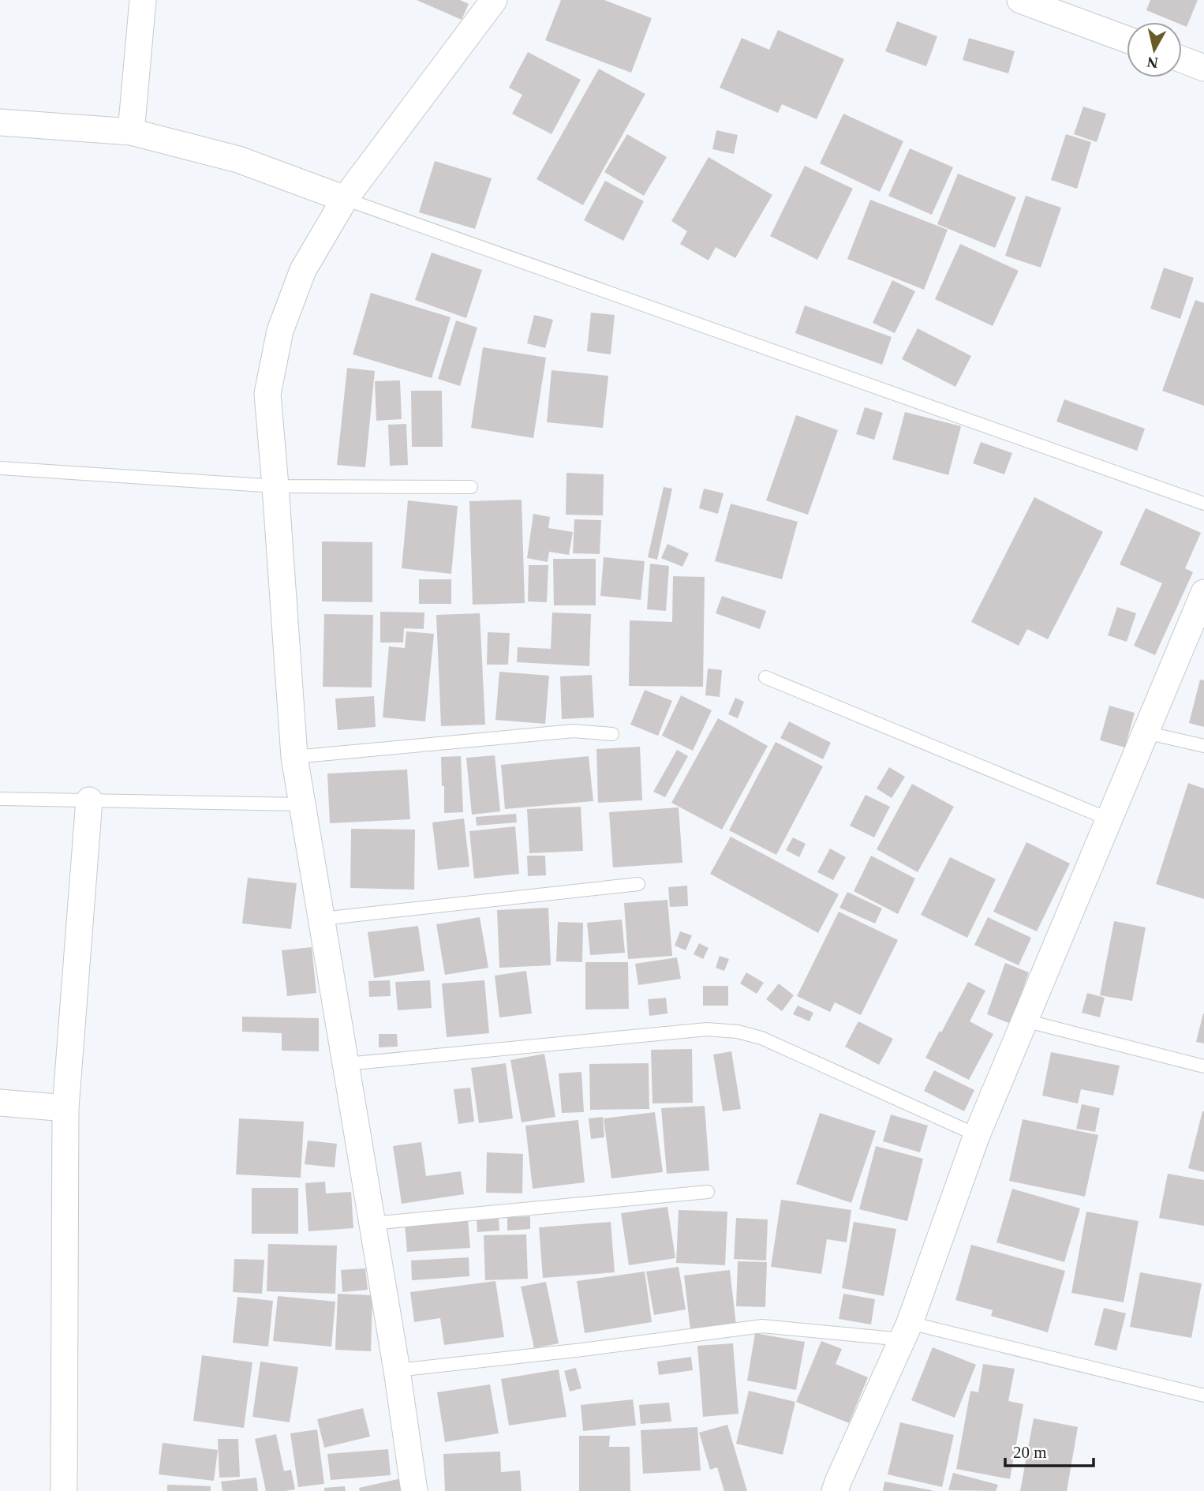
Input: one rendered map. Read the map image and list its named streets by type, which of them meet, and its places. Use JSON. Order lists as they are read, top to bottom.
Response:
{
  "scale_bar": "20 m",
  "north": "bottom"
}
